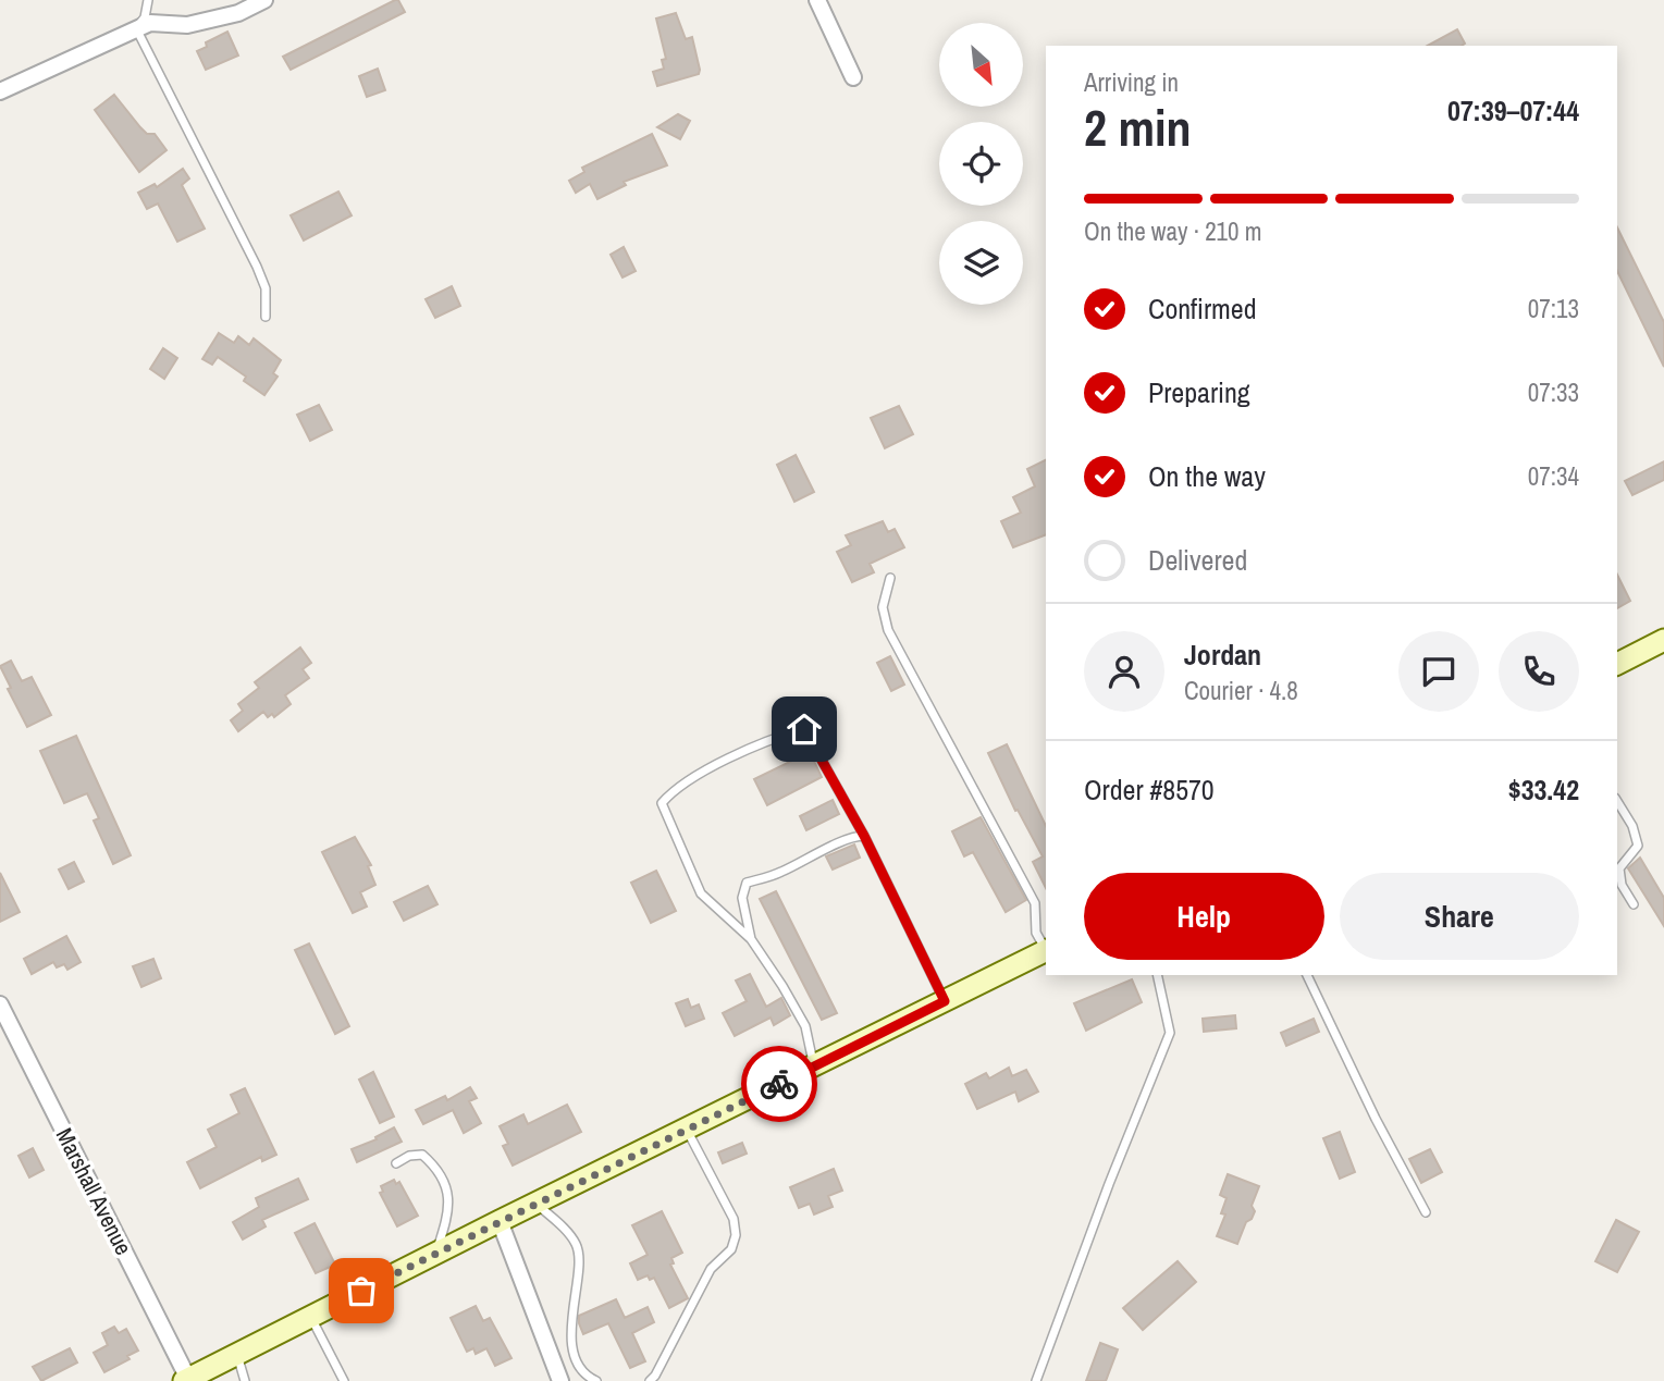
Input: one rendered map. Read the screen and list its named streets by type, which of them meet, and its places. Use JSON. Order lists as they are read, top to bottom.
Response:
{
  "streets": {
    "street": ["Marshall Avenue"]
  },
  "north": "bottom right",
  "page": {
    "heading": ["2 min", "Arriving in", "07:39–07:44"],
    "panel": [
      "Jordan",
      "Courier · 4.8",
      "Order #8570",
      "$33.42"
    ],
    "bar": "On the way · 210 m",
    "list": [
      ["Confirmed", "07:13"],
      ["Preparing", "07:33"],
      ["On the way", "07:34"],
      "Delivered"
    ],
    "buttons": ["Help", "Share"]
  }
}
